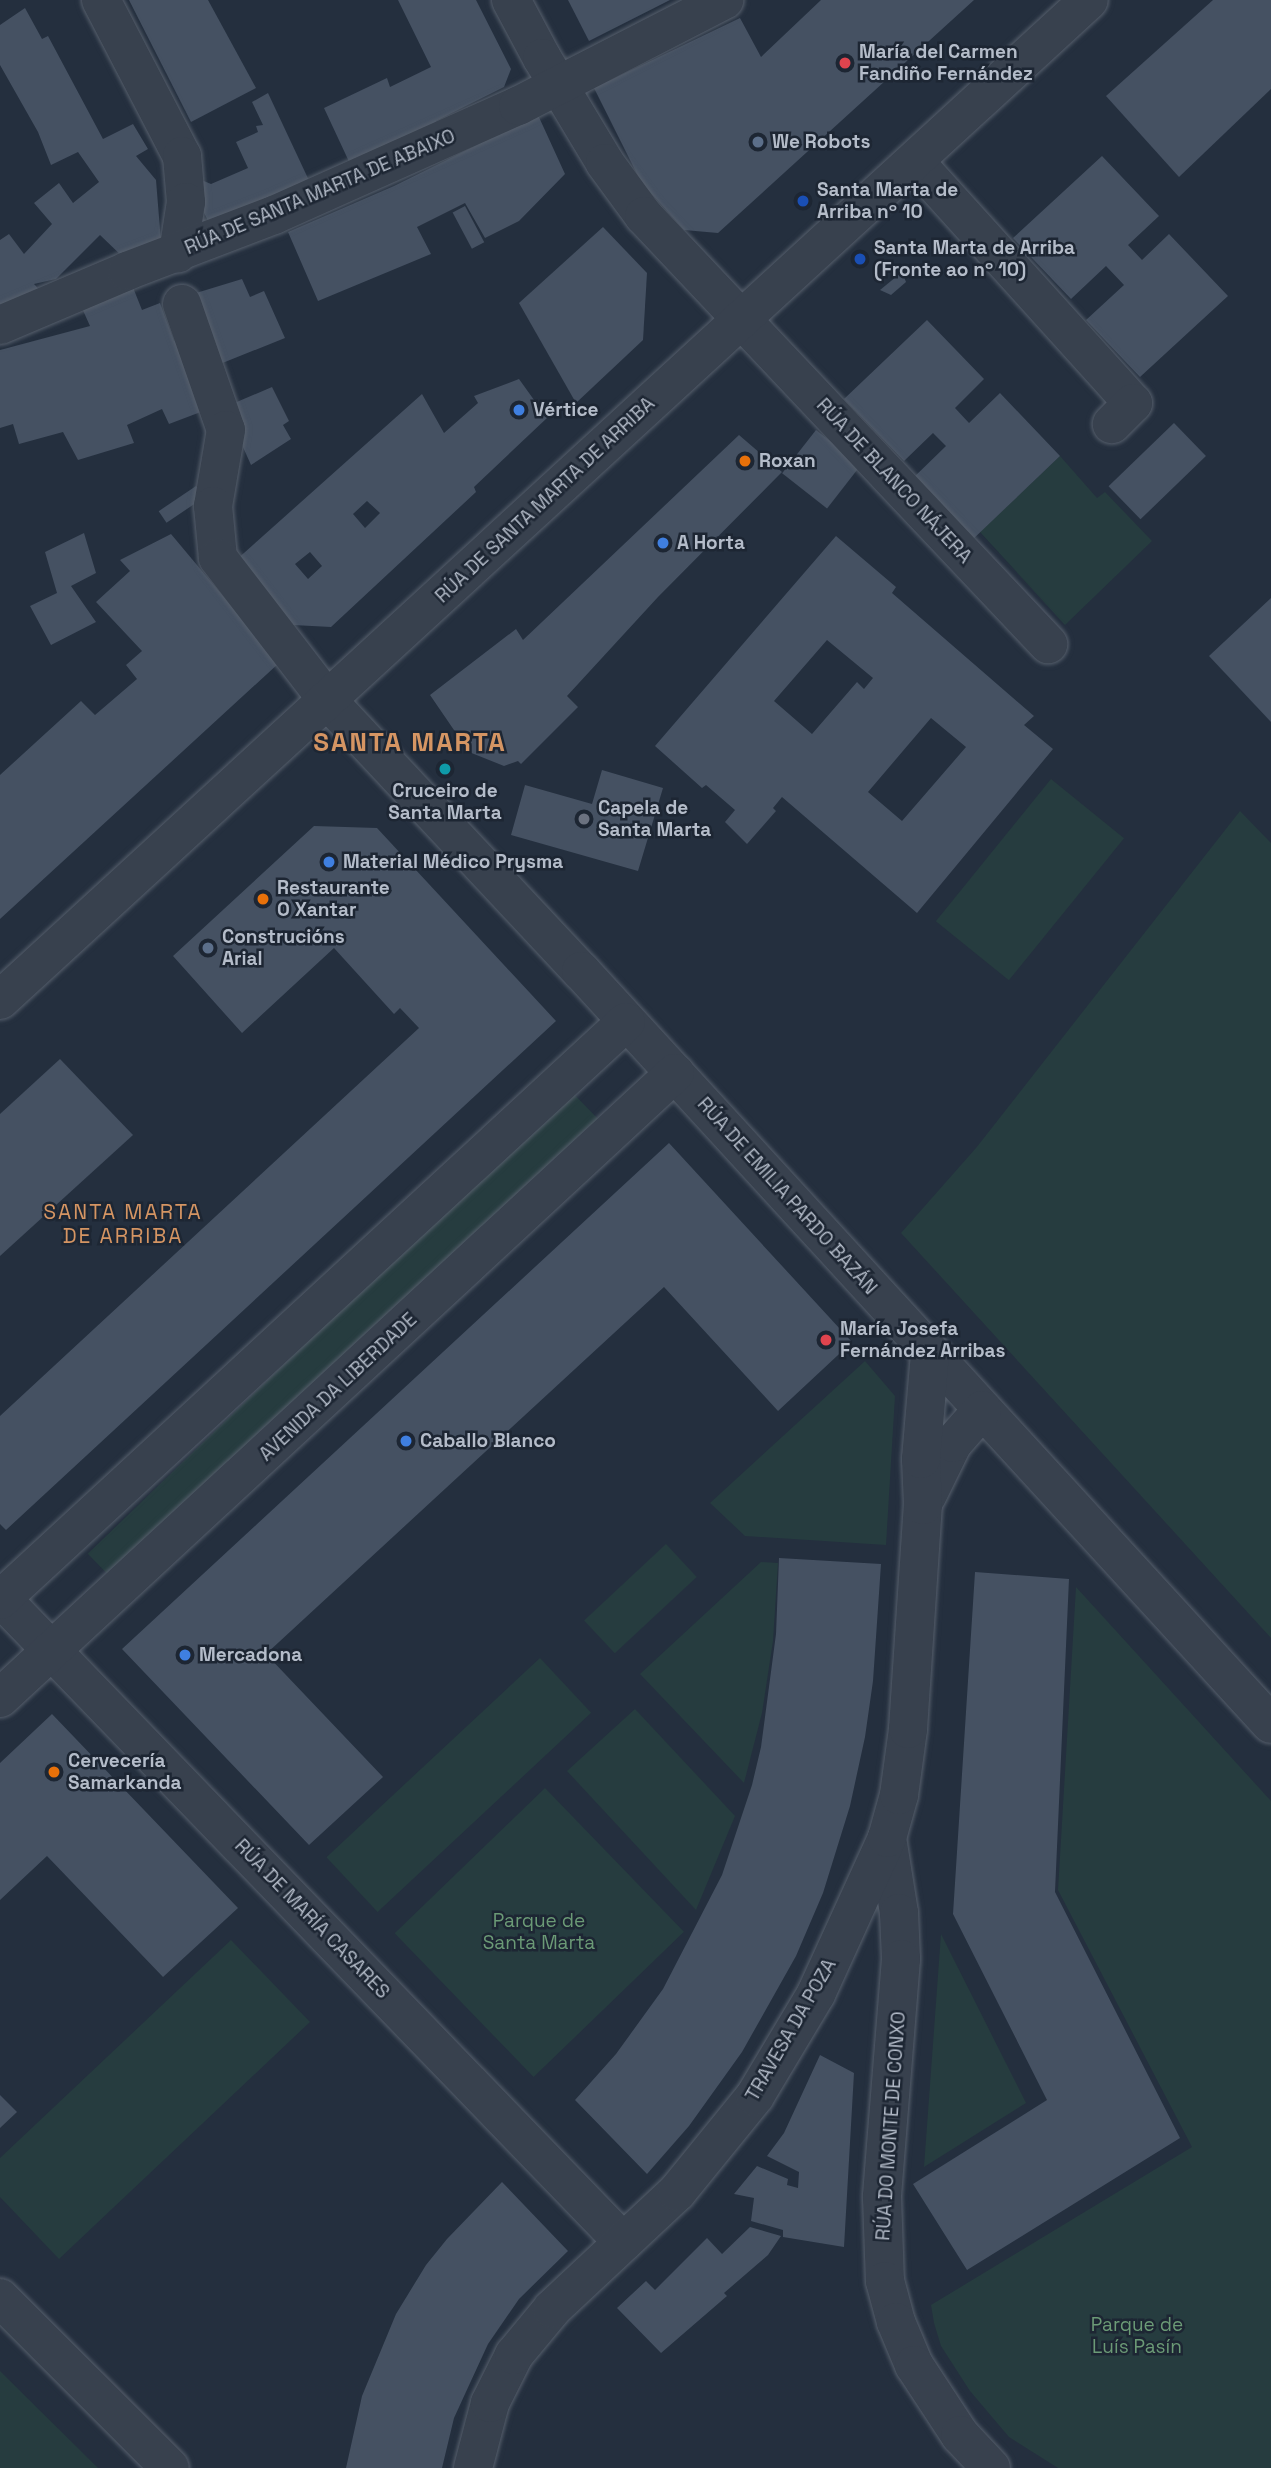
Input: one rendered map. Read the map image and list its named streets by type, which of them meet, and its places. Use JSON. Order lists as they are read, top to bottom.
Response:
{
  "streets": {
    "street": [
      "RÚA DE SANTA MARTA DE ABAIXO",
      "RÚA DE BLANCO NÁJERA",
      "RÚA DE SANTA MARTA DE ARRIBA",
      "RÚA DE EMILIA PARDO BAZÁN",
      "AVENIDA DA LIBERDADE",
      "RÚA DE MARÍA CASARES",
      "TRAVESA DA POZA",
      "RÚA DO MONTE DE CONXO"
    ]
  },
  "crossings": [
    ["RÚA DE SANTA MARTA DE ABAIXO", "RÚA DE BLANCO NÁJERA"],
    ["RÚA DE BLANCO NÁJERA", "RÚA DE SANTA MARTA DE ARRIBA"],
    ["RÚA DE SANTA MARTA DE ARRIBA", "RÚA DE EMILIA PARDO BAZÁN"],
    ["RÚA DE EMILIA PARDO BAZÁN", "AVENIDA DA LIBERDADE"],
    ["RÚA DE EMILIA PARDO BAZÁN", "TRAVESA DA POZA"],
    ["AVENIDA DA LIBERDADE", "RÚA DE MARÍA CASARES"],
    ["RÚA DE MARÍA CASARES", "TRAVESA DA POZA"],
    ["TRAVESA DA POZA", "RÚA DO MONTE DE CONXO"]
  ],
  "districts": ["SANTA MARTA", "SANTA MARTA DE ARRIBA"],
  "parks": ["Parque de Santa Marta", "Parque de Luís Pasín"],
  "places": [
    "María del Carmen Fandiño Fernández",
    "We Robots",
    "Santa Marta de Arriba nº 10",
    "Santa Marta de Arriba (Fronte ao nº 10)",
    "Vértice",
    "Roxan",
    "A Horta",
    "Cruceiro de Santa Marta",
    "Capela de Santa Marta",
    "Material Médico Prysma",
    "Restaurante O Xantar",
    "Construcións Arial",
    "María Josefa Fernández Arribas",
    "Caballo Blanco",
    "Mercadona",
    "Cervecería Samarkanda"
  ]
}
